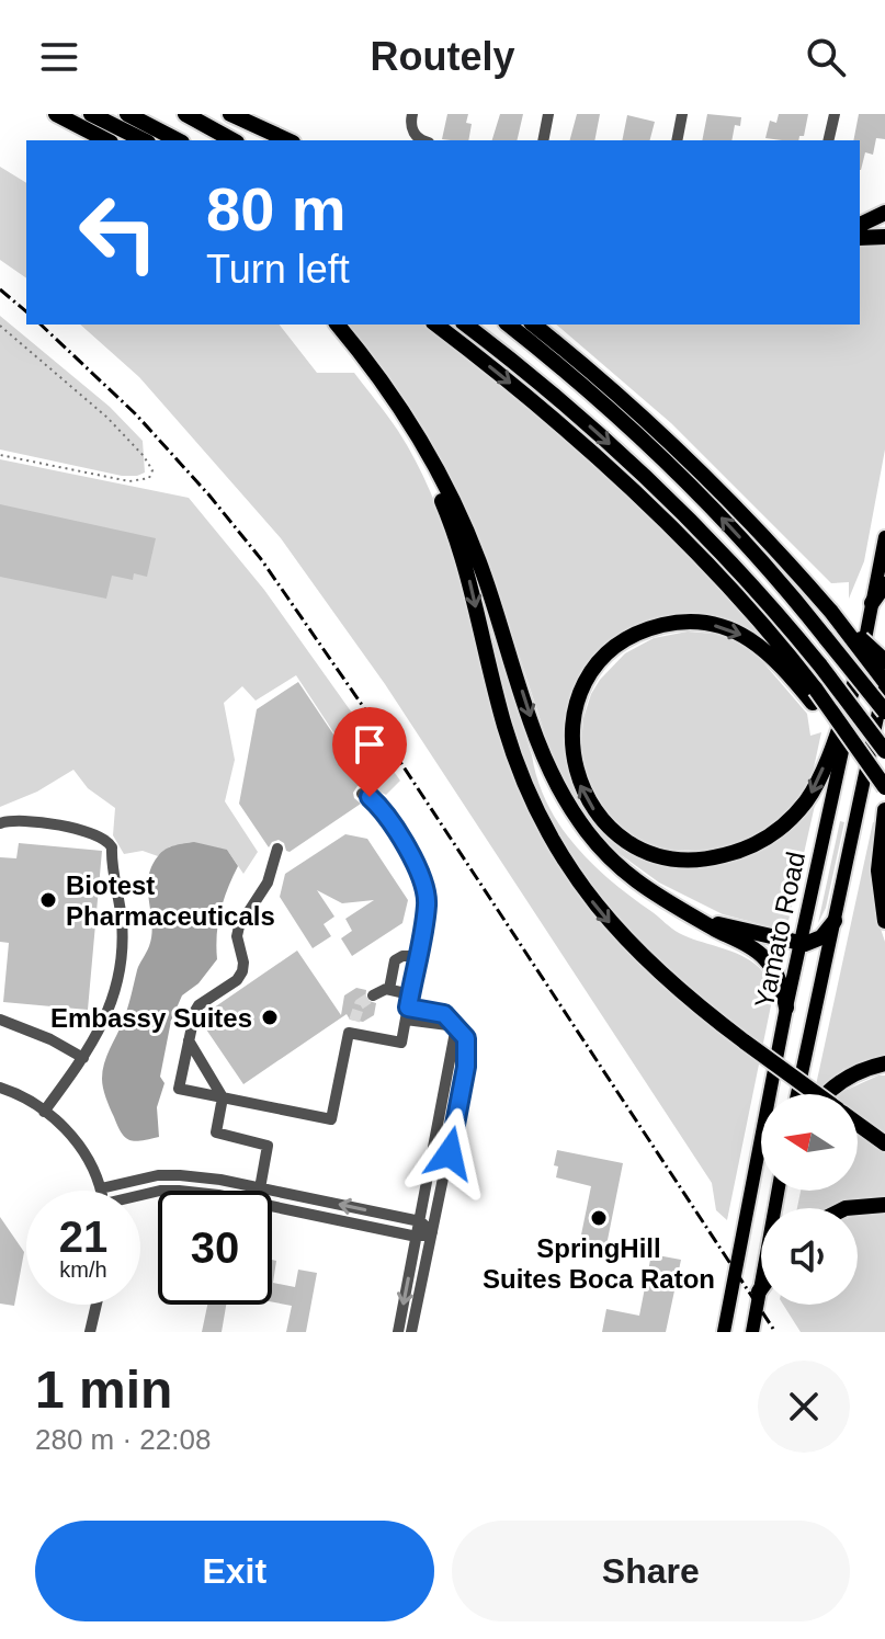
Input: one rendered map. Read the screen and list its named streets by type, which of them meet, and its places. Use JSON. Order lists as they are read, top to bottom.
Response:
{
  "streets": {
    "main road": ["Yamato Road"]
  },
  "places": ["Biotest Pharmaceuticals", "Embassy Suites", "SpringHill Suites Boca Raton"],
  "north": "left",
  "page": {
    "header": "Routely",
    "turn": ["80 m", "Turn left"],
    "speed": "21 km/h",
    "limit": "30",
    "heading": ["1 min", "280 m · 22:08"],
    "buttons": ["Exit", "Share"]
  }
}
